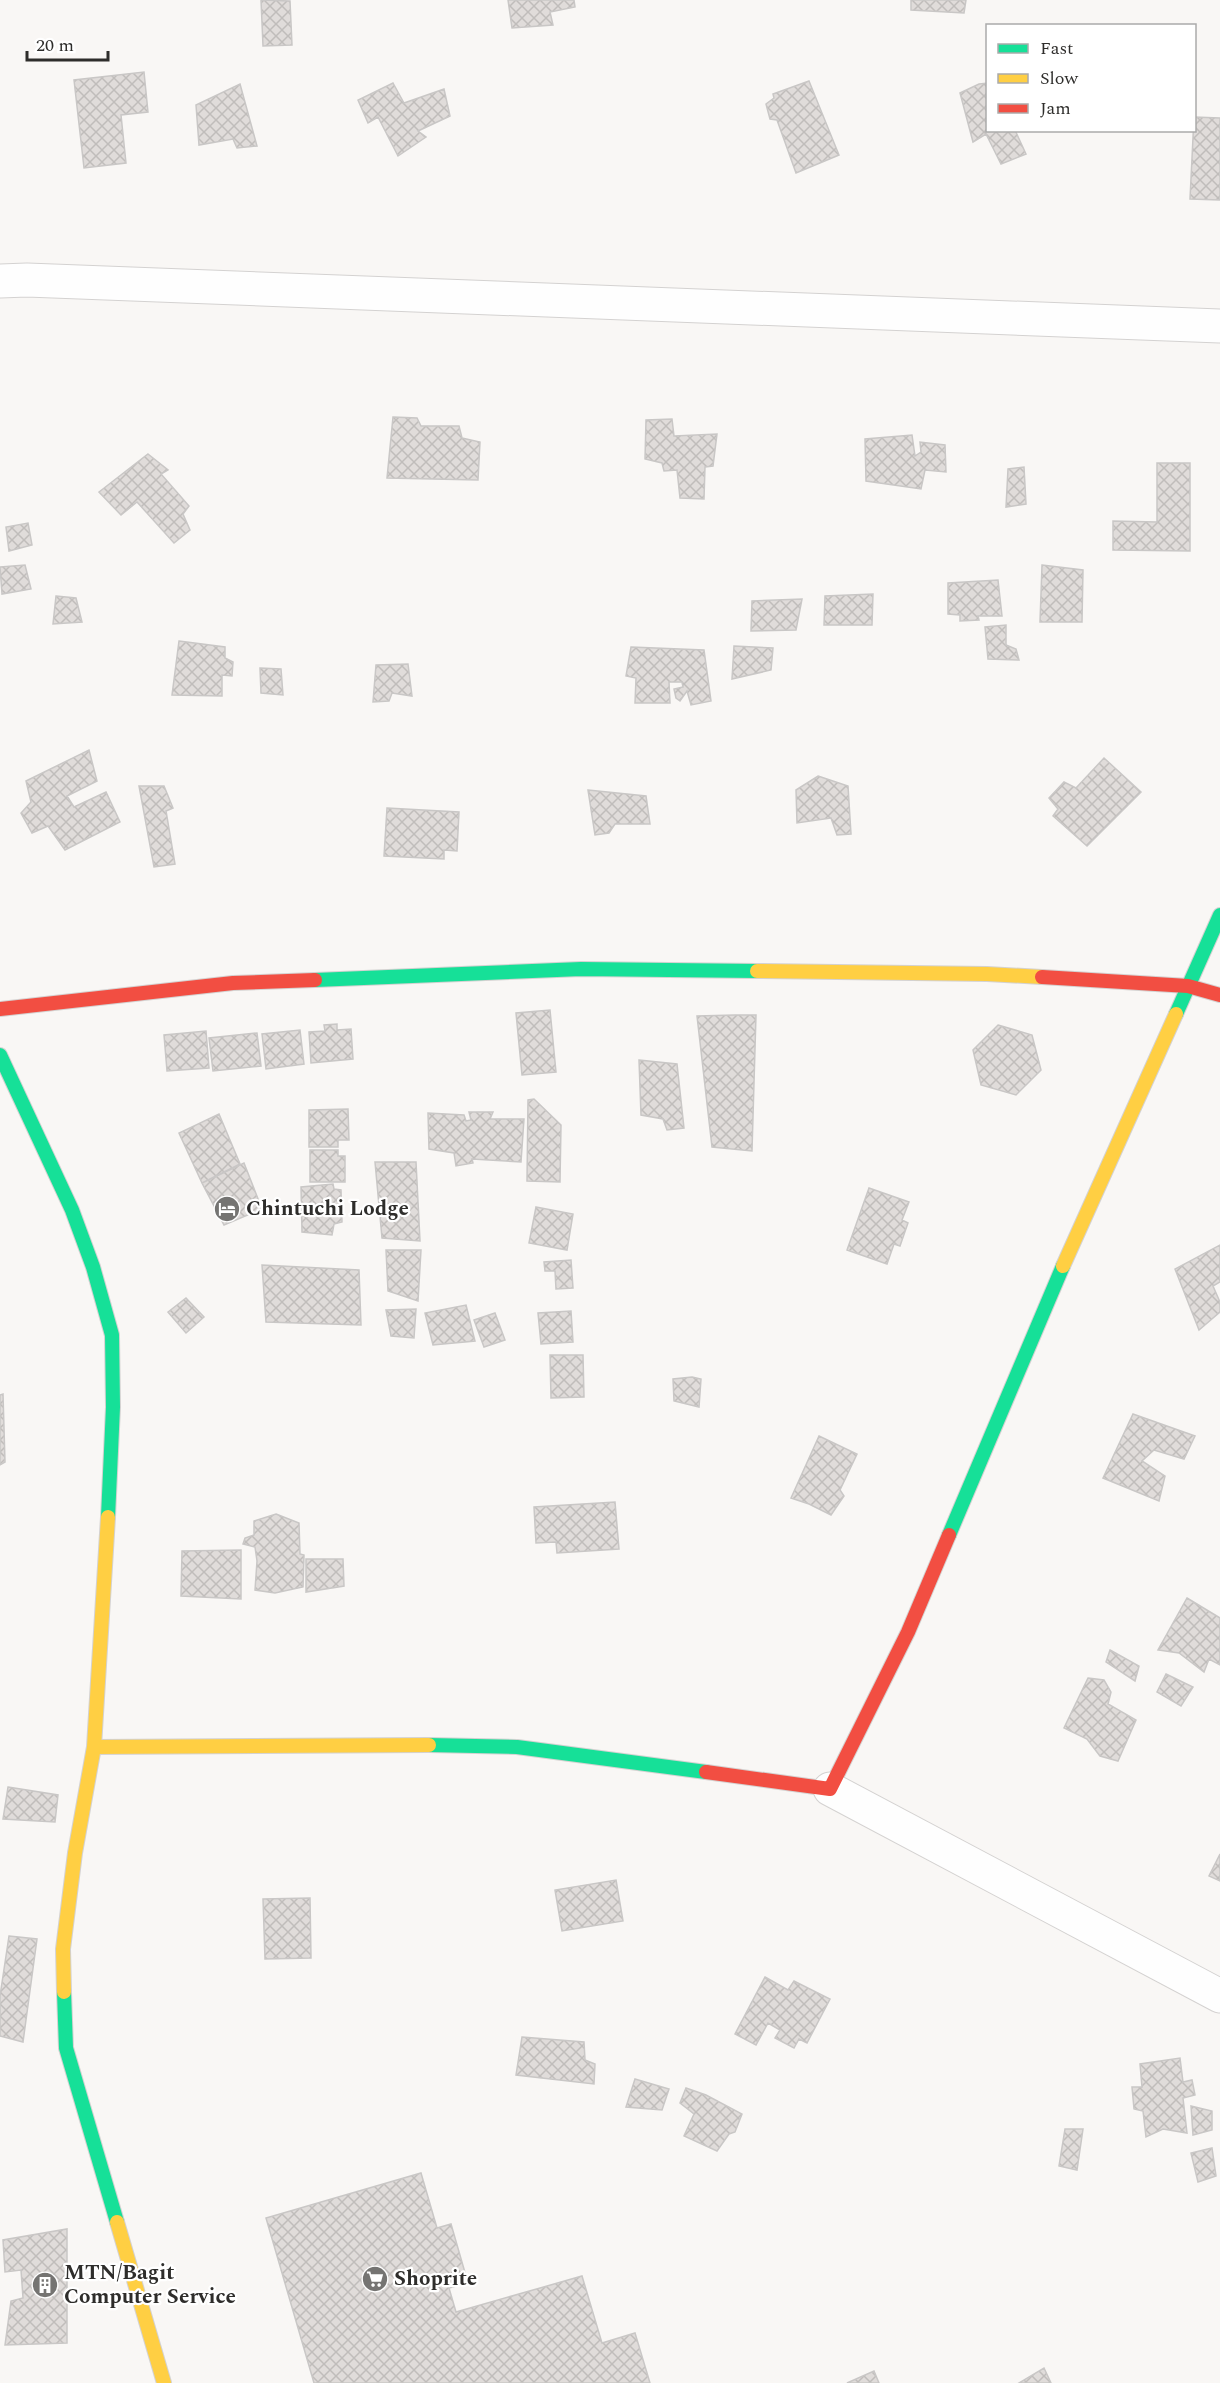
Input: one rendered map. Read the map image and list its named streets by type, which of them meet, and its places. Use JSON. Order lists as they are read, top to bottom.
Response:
{
  "places": {
    "hotel": ["Chintuchi Lodge"],
    "supermarket": ["Shoprite"],
    "building": ["MTN/Bagit Computer Service"]
  },
  "legend": ["Fast", "Slow", "Jam"],
  "scale_bar": "20 m"
}
